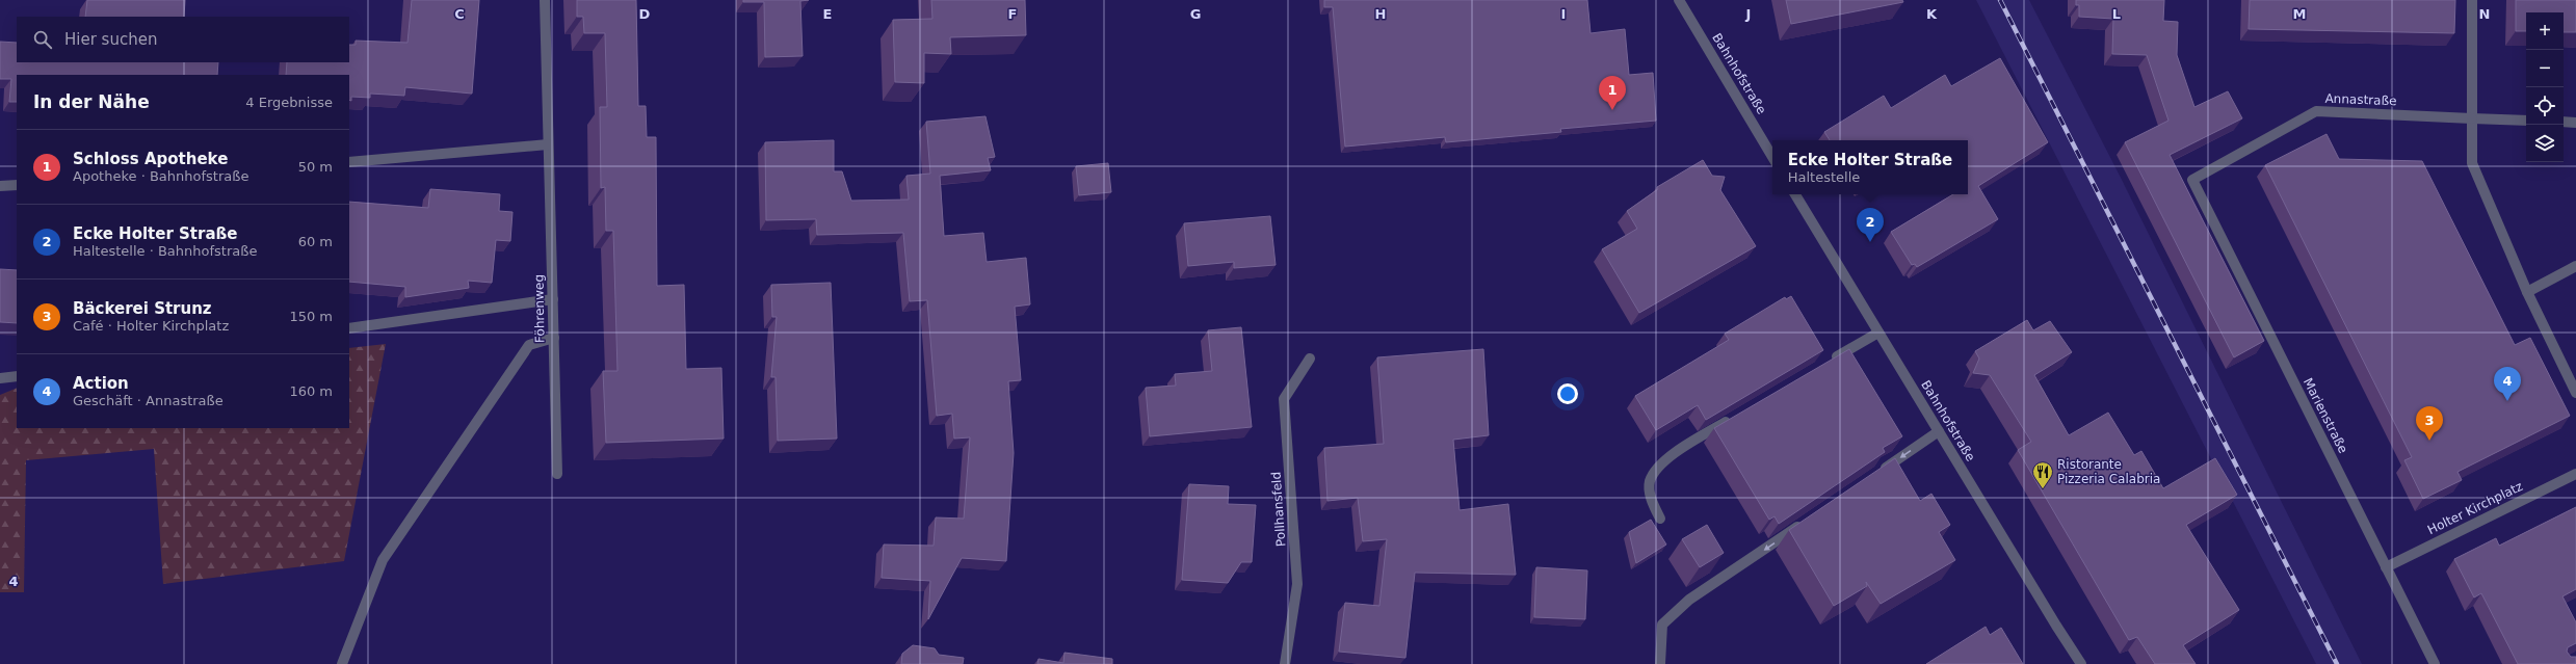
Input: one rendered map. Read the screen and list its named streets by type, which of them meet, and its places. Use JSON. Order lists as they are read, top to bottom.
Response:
{
  "streets": {
    "street": [
      "Bahnhofstraße",
      "Annastraße",
      "Föhrenweg",
      "Marienstraße",
      "Holter Kirchplatz",
      "Pollhansfeld"
    ]
  },
  "crossings": [
    ["Annastraße", "Marienstraße"],
    ["Marienstraße", "Holter Kirchplatz"]
  ],
  "places": {
    "restaurant": ["Ristorante Pizzeria Calabria"]
  },
  "page": {
    "map_buttons": ["+", "−"],
    "search": "Hier suchen",
    "heading": ["In der Nähe", "4 Ergebnisse"],
    "pins": [
      "1",
      "2",
      "4",
      "3"
    ],
    "list": [
      {
        "mark": "1",
        "name": "Schloss Apotheke",
        "note": "Apotheke · Bahnhofstraße",
        "value": "50 m"
      },
      {
        "mark": "2",
        "name": "Ecke Holter Straße",
        "note": "Haltestelle · Bahnhofstraße",
        "value": "60 m"
      },
      {
        "mark": "3",
        "name": "Bäckerei Strunz",
        "note": "Café · Holter Kirchplatz",
        "value": "150 m"
      },
      {
        "mark": "4",
        "name": "Action",
        "note": "Geschäft · Annastraße",
        "value": "160 m"
      }
    ],
    "popup": ["Ecke Holter Straße", "Haltestelle"]
  },
  "grid": {
    "columns": [
      "C",
      "D",
      "E",
      "F",
      "G",
      "H",
      "I",
      "J",
      "K",
      "L",
      "M",
      "N"
    ],
    "rows": ["4"]
  }
}
